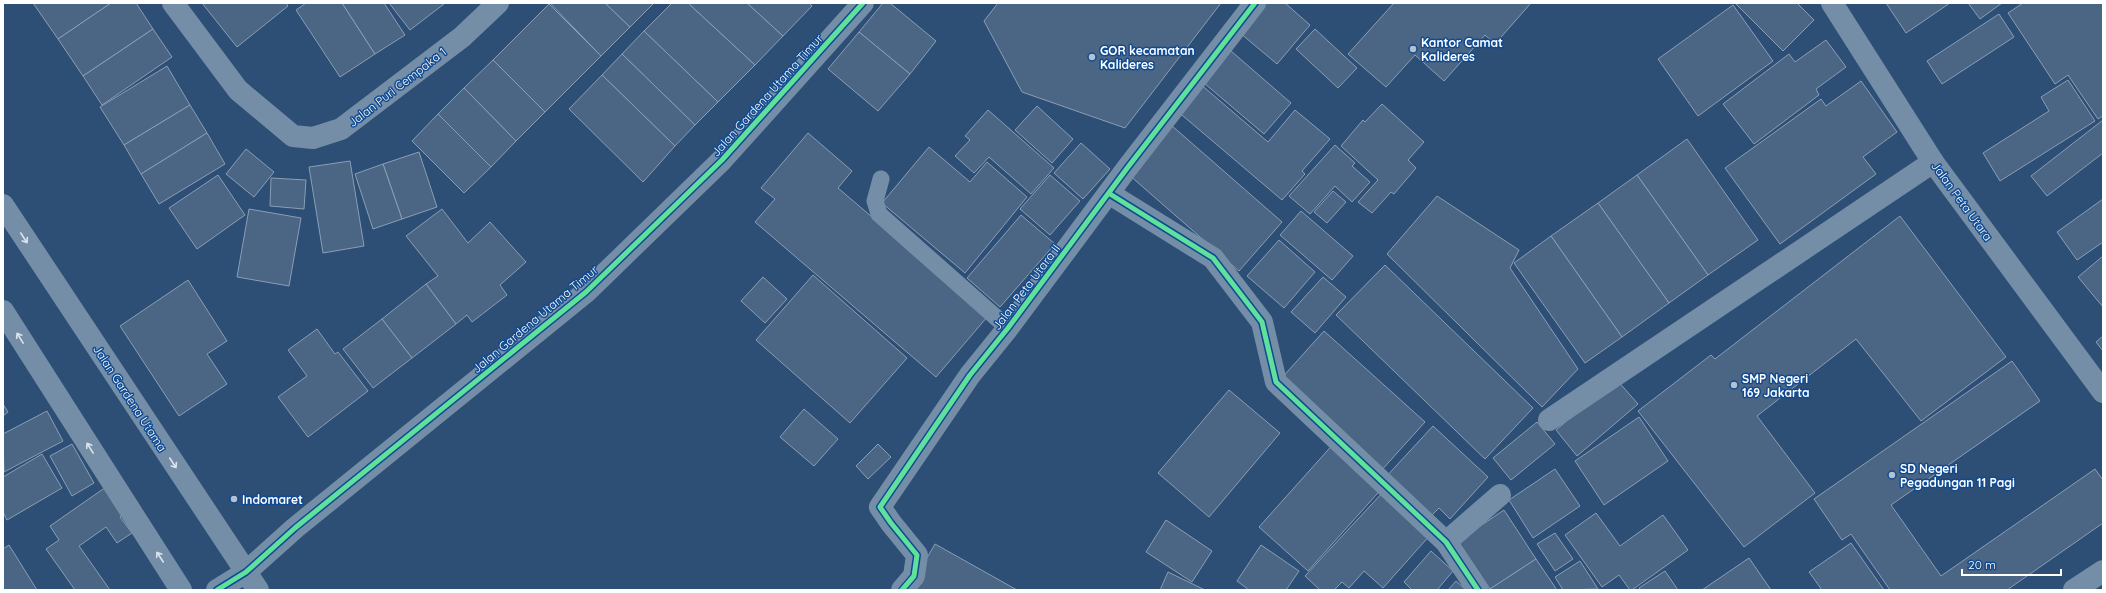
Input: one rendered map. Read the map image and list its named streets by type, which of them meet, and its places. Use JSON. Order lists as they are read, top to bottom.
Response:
{
  "streets": {
    "street": [
      "Jalan Puri Cempaka 1",
      "Jalan Gardena Utama Timur",
      "Jalan Peta Utara",
      "Jalan Peta Utara II",
      "Jalan Gardena Utama"
    ]
  },
  "crossings": [
    ["Jalan Gardena Utama Timur", "Jalan Gardena Utama"]
  ],
  "places": [
    "Kantor Camat Kalideres",
    "GOR kecamatan Kalideres",
    "SMP Negeri 169 Jakarta",
    "SD Negeri Pegadungan 11 Pagi",
    "Indomaret"
  ],
  "scale_bar": "20 m"
}
